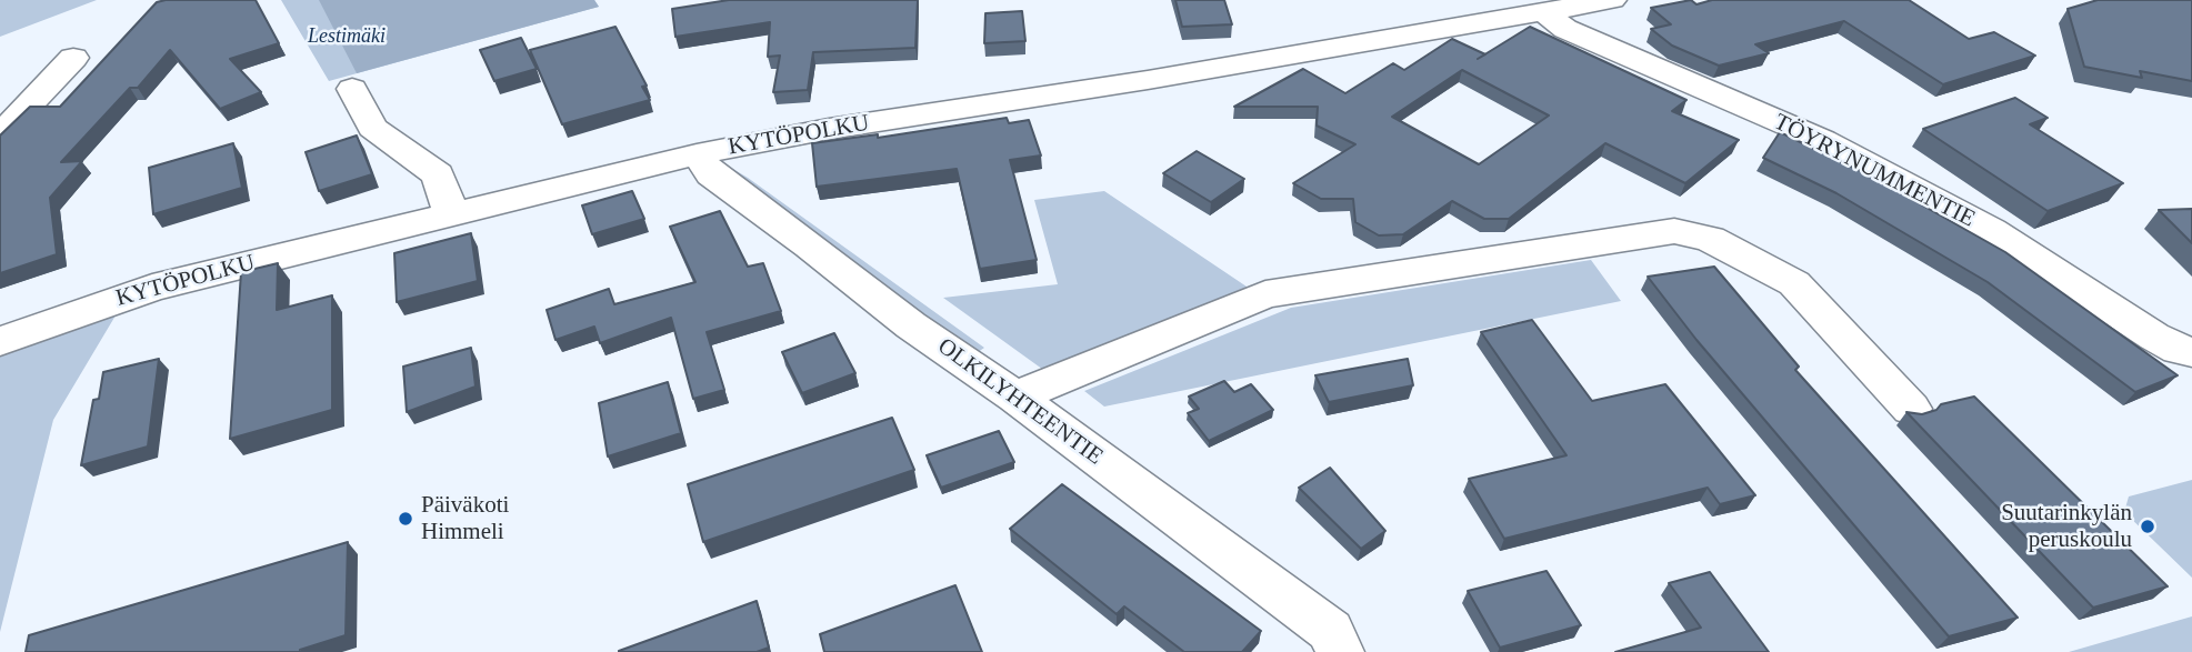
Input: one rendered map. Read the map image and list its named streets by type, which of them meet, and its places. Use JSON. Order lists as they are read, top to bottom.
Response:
{
  "streets": {
    "street": ["KYTÖPOLKU", "TÖYRYNUMMENTIE", "OLKILYHTEENTIE"]
  },
  "crossings": [
    ["KYTÖPOLKU", "TÖYRYNUMMENTIE"],
    ["KYTÖPOLKU", "OLKILYHTEENTIE"]
  ],
  "parks": ["Lestimäki"],
  "places": ["Päiväkoti Himmeli", "Suutarinkylän peruskoulu"]
}
